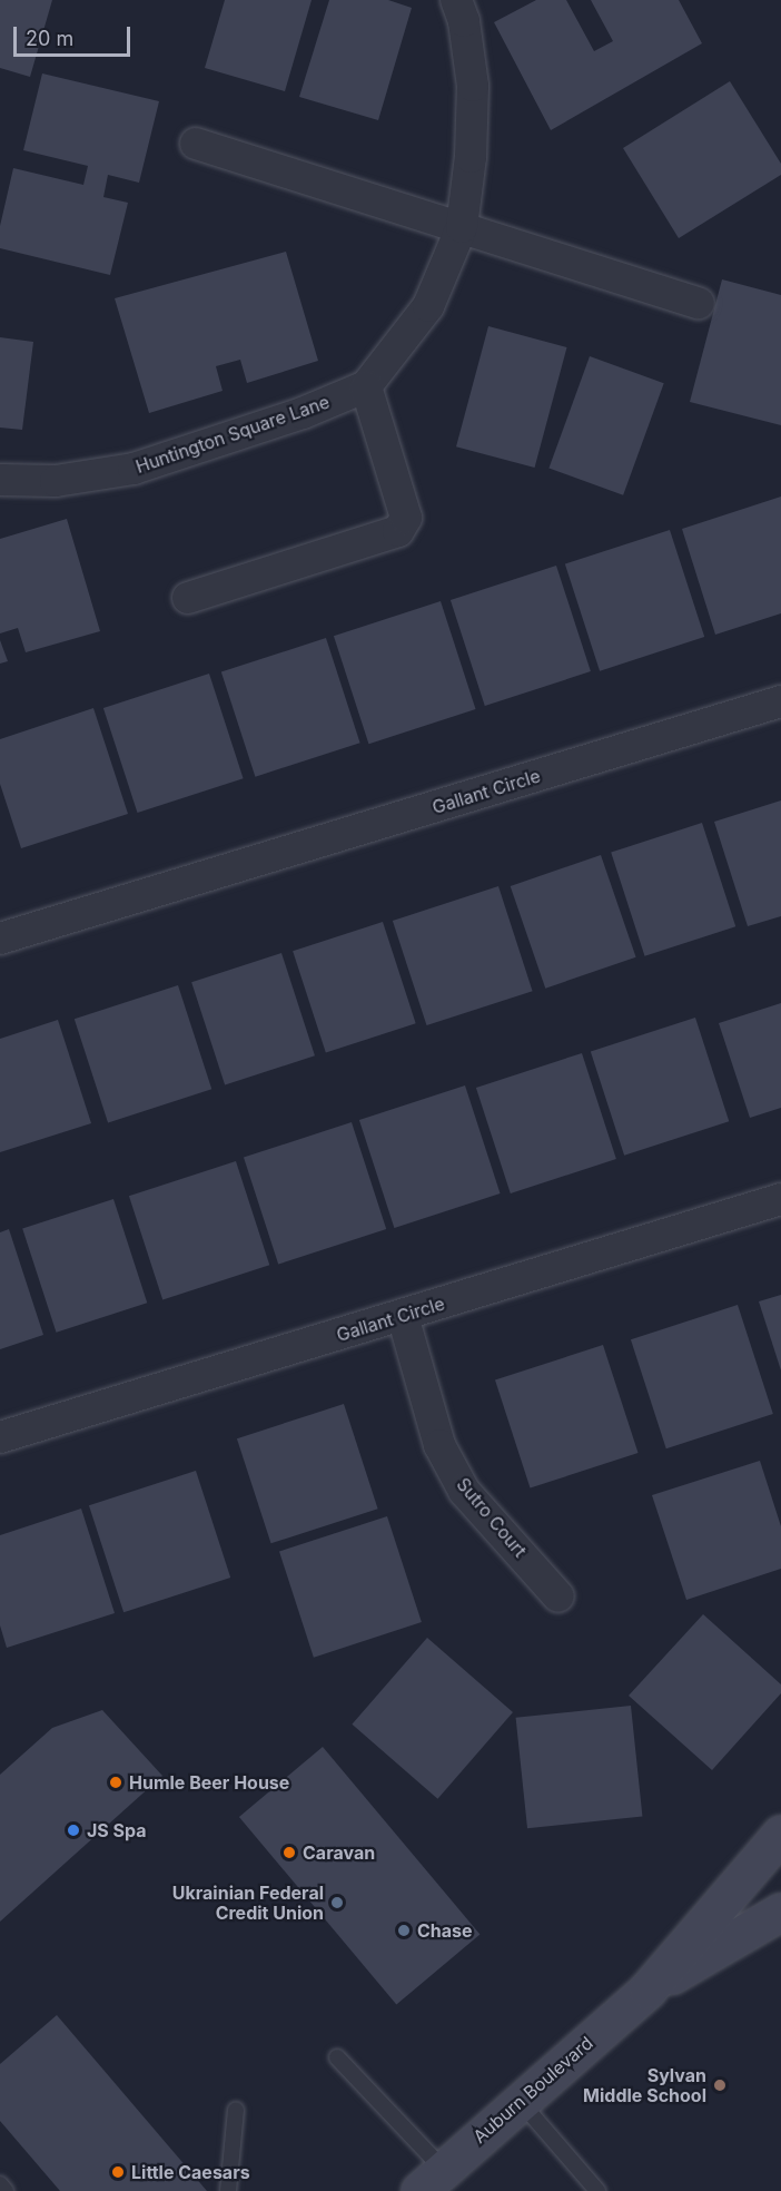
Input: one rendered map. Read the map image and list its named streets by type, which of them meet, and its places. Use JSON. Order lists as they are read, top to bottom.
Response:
{
  "streets": {
    "main road": ["Auburn Boulevard"],
    "street": ["Huntington Square Lane", "Gallant Circle", "Sutro Court"]
  },
  "crossings": [
    ["Gallant Circle", "Sutro Court"]
  ],
  "places": [
    "Humle Beer House",
    "JS Spa",
    "Caravan",
    "Ukrainian Federal Credit Union",
    "Chase",
    "Sylvan Middle School",
    "Little Caesars"
  ],
  "scale_bar": "20 m"
}
